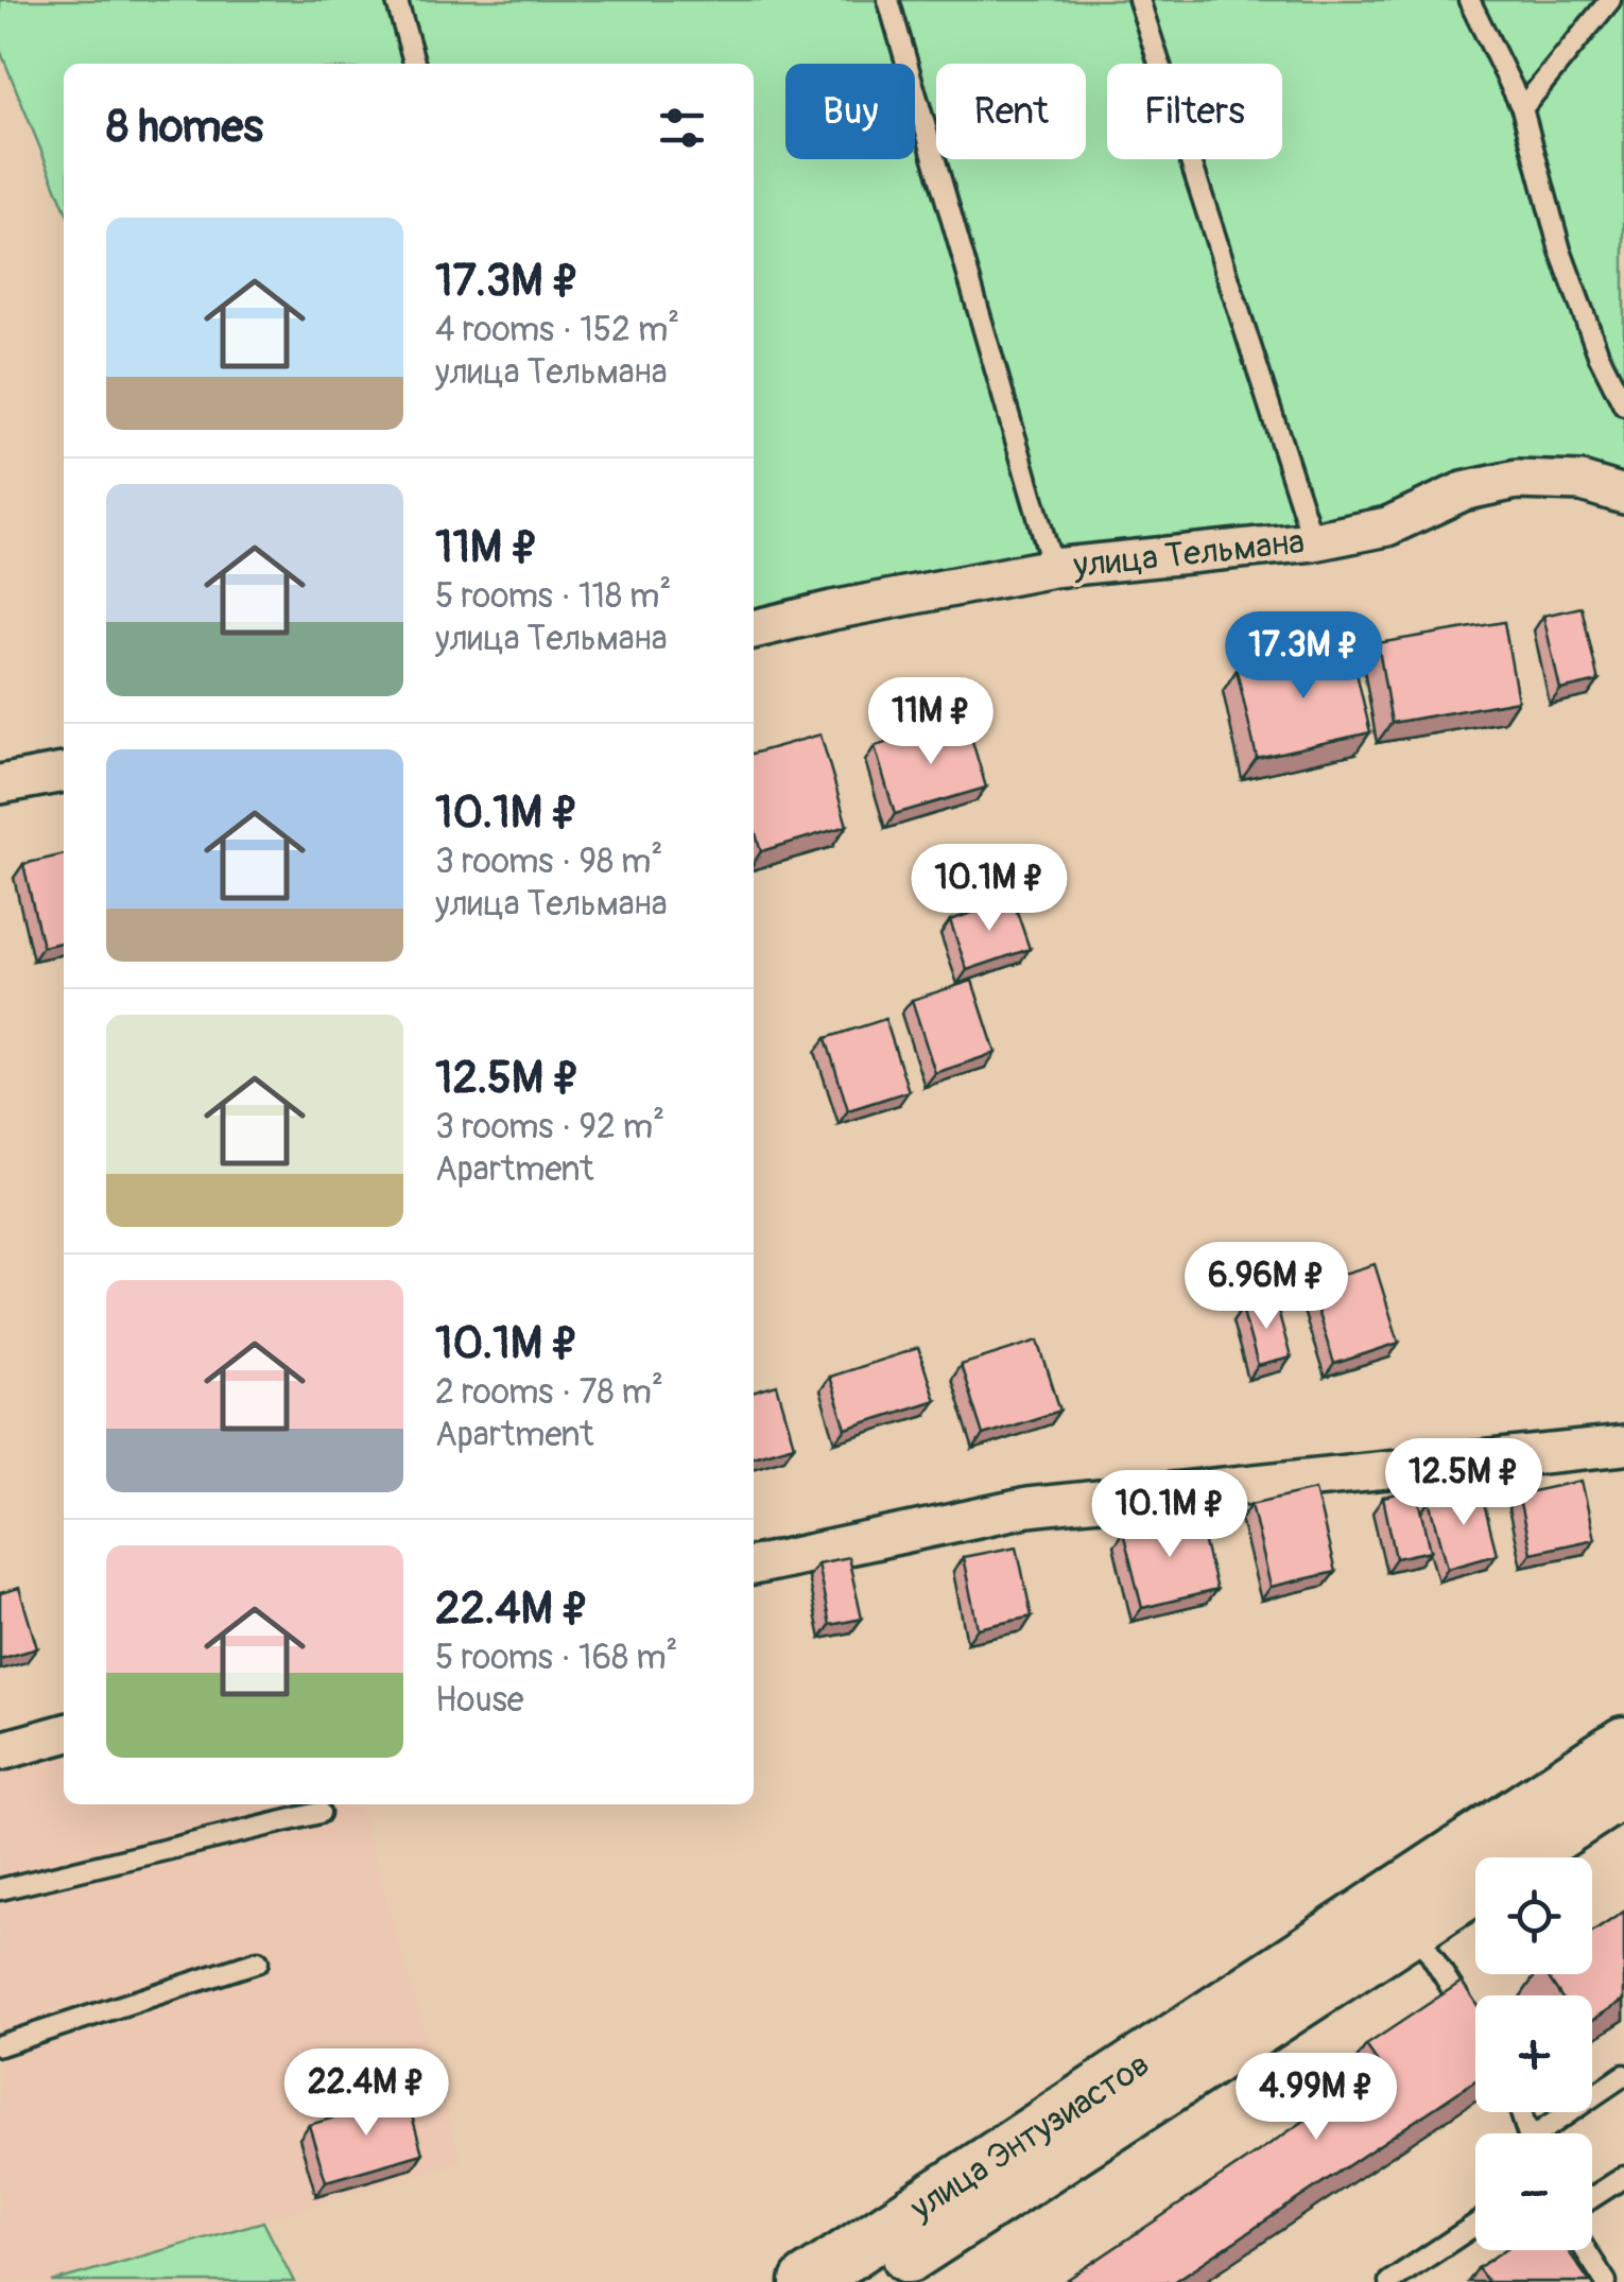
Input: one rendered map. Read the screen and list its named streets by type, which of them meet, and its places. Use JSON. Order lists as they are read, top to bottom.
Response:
{
  "streets": {
    "main road": ["улица Энтузиастов"],
    "street": ["улица Тельмана"]
  },
  "page": {
    "chip": ["Buy", "Rent", "Filters"],
    "heading": "8 homes",
    "list": [
      {
        "name": "17.3M ₽",
        "note": "4 rooms · 152 m² · улица Тельмана"
      },
      {
        "name": "11M ₽",
        "note": "5 rooms · 118 m² · улица Тельмана"
      },
      {
        "name": "10.1M ₽",
        "note": "3 rooms · 98 m² · улица Тельмана"
      },
      {
        "name": "12.5M ₽",
        "note": "3 rooms · 92 m² · Apartment"
      },
      {
        "name": "10.1M ₽",
        "note": "2 rooms · 78 m² · Apartment"
      },
      {
        "name": "22.4M ₽",
        "note": "5 rooms · 168 m² · House"
      }
    ],
    "price": [
      "17.3M ₽",
      "11M ₽",
      "10.1M ₽",
      "6.96M ₽",
      "12.5M ₽",
      "10.1M ₽",
      "22.4M ₽",
      "4.99M ₽"
    ],
    "map_buttons": ["+", "−"]
  }
}
